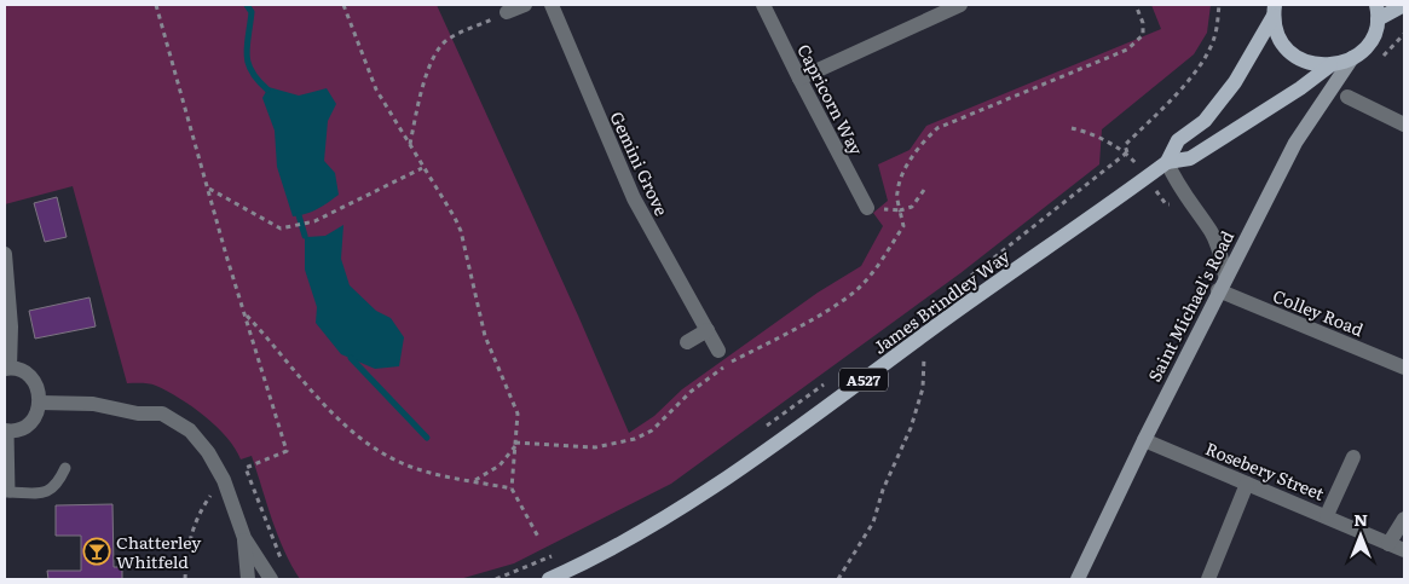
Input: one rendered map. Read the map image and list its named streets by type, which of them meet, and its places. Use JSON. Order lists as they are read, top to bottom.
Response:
{
  "streets": {
    "main road": ["James Brindley Way", "A527"],
    "street": [
      "Capricorn Way",
      "Gemini Grove",
      "Saint Michael's Road",
      "Colley Road",
      "Rosebery Street"
    ]
  },
  "crossings": [
    ["Saint Michael's Road", "Colley Road"],
    ["Saint Michael's Road", "Rosebery Street"]
  ],
  "places": {
    "bar": ["Chatterley Whitfeld"]
  },
  "north": "top"
}
